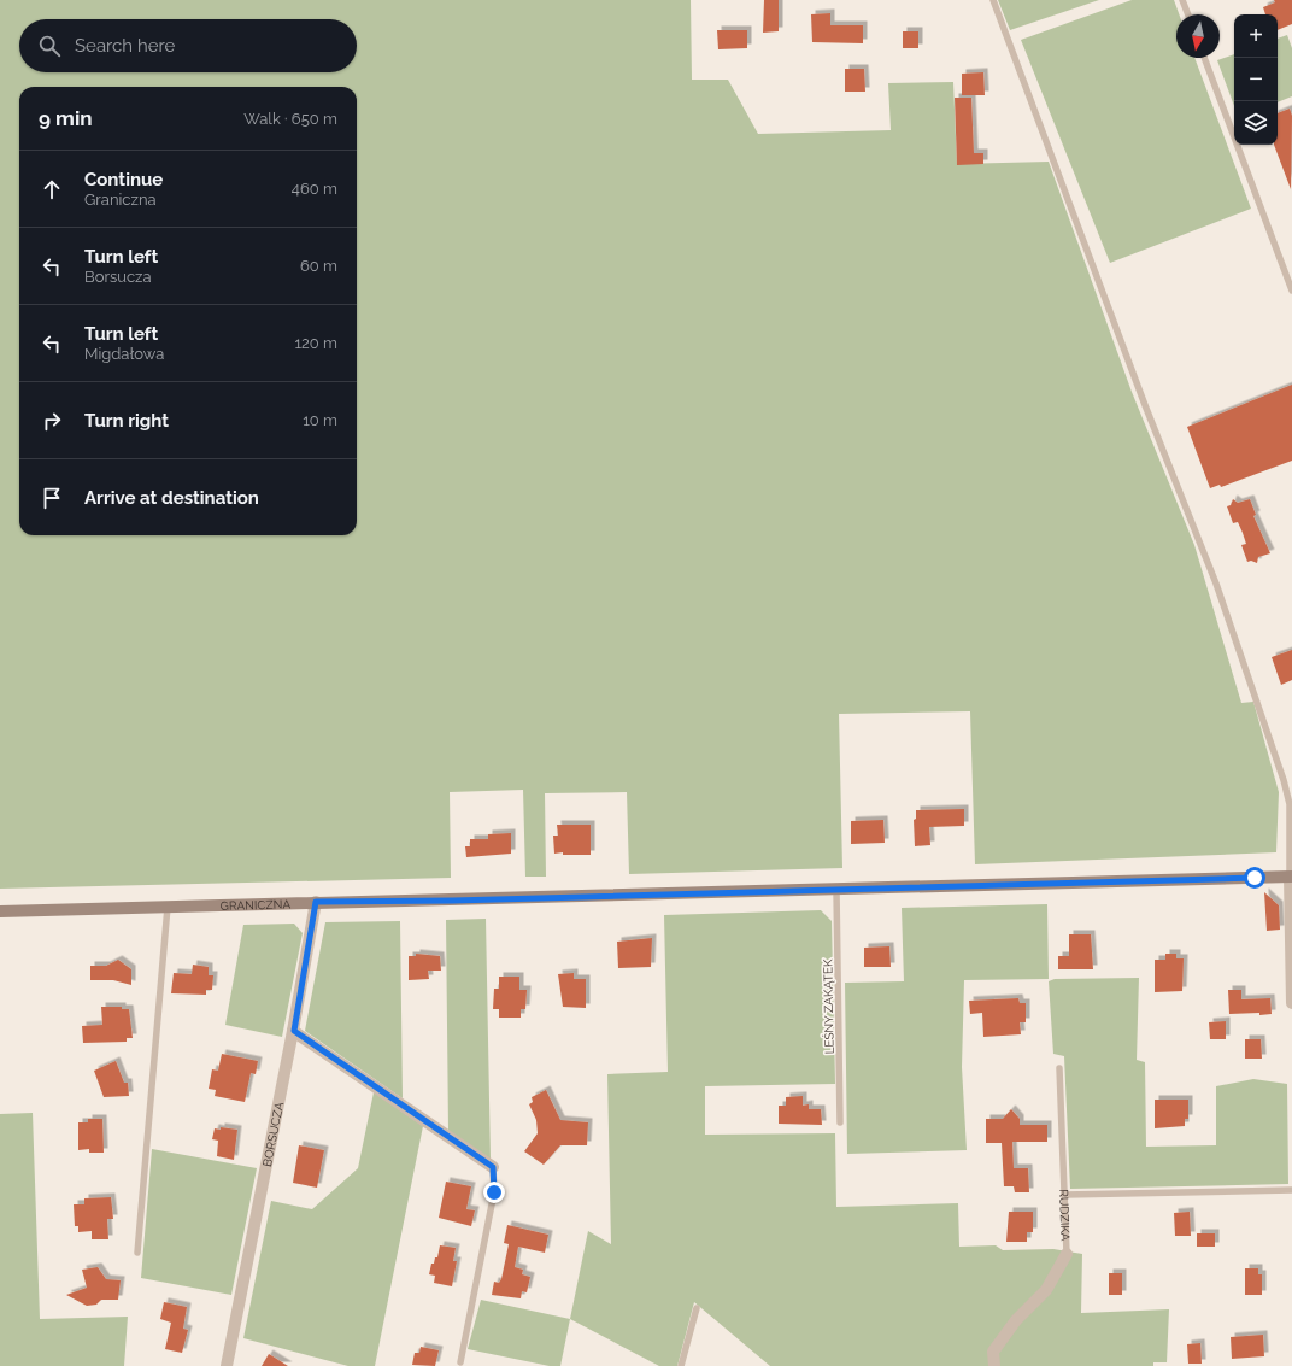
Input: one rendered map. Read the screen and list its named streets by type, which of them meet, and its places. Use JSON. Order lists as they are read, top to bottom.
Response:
{
  "streets": {
    "street": ["GRANICZNA", "BORSUCZA", "RUDZIKA"],
    "lane": ["LEŚNY ZAKĄTEK"]
  },
  "crossings": [
    ["GRANICZNA", "LEŚNY ZAKĄTEK"],
    ["GRANICZNA", "BORSUCZA"]
  ],
  "north": "bottom",
  "page": {
    "map_buttons": ["+", "−"],
    "search": "Search here",
    "heading": ["9 min", "Walk · 650 m"],
    "list": [
      ["Continue", "Graniczna", "460 m"],
      ["Turn left", "Borsucza", "60 m"],
      ["Turn left", "Migdałowa", "120 m"],
      ["Turn right", "10 m"],
      "Arrive at destination"
    ]
  }
}
